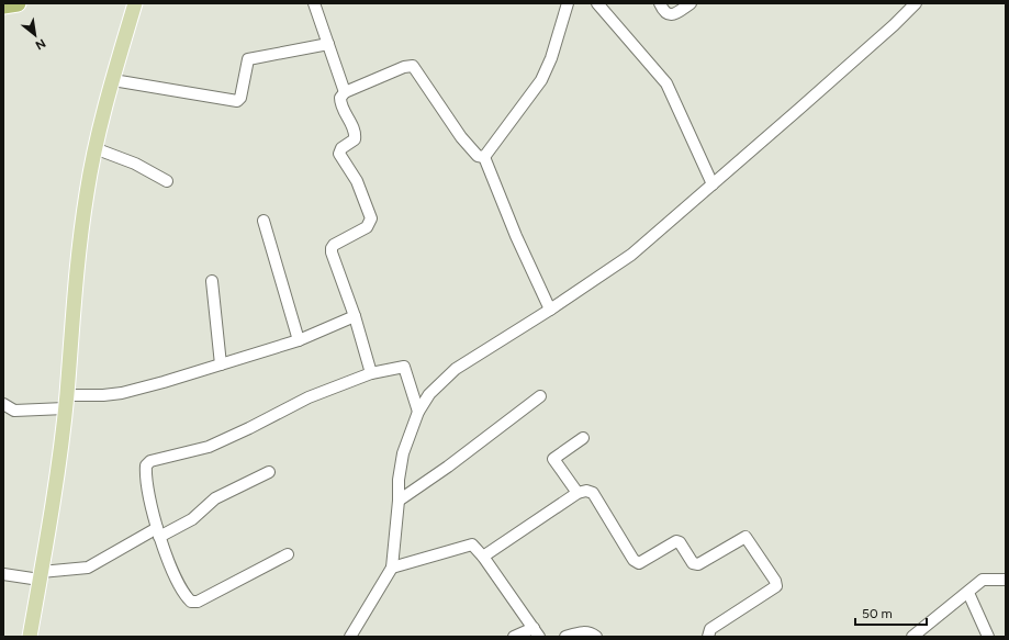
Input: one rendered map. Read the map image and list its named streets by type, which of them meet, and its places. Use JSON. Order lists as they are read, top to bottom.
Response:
{
  "scale_bar": "50 m",
  "north": "bottom right"
}
